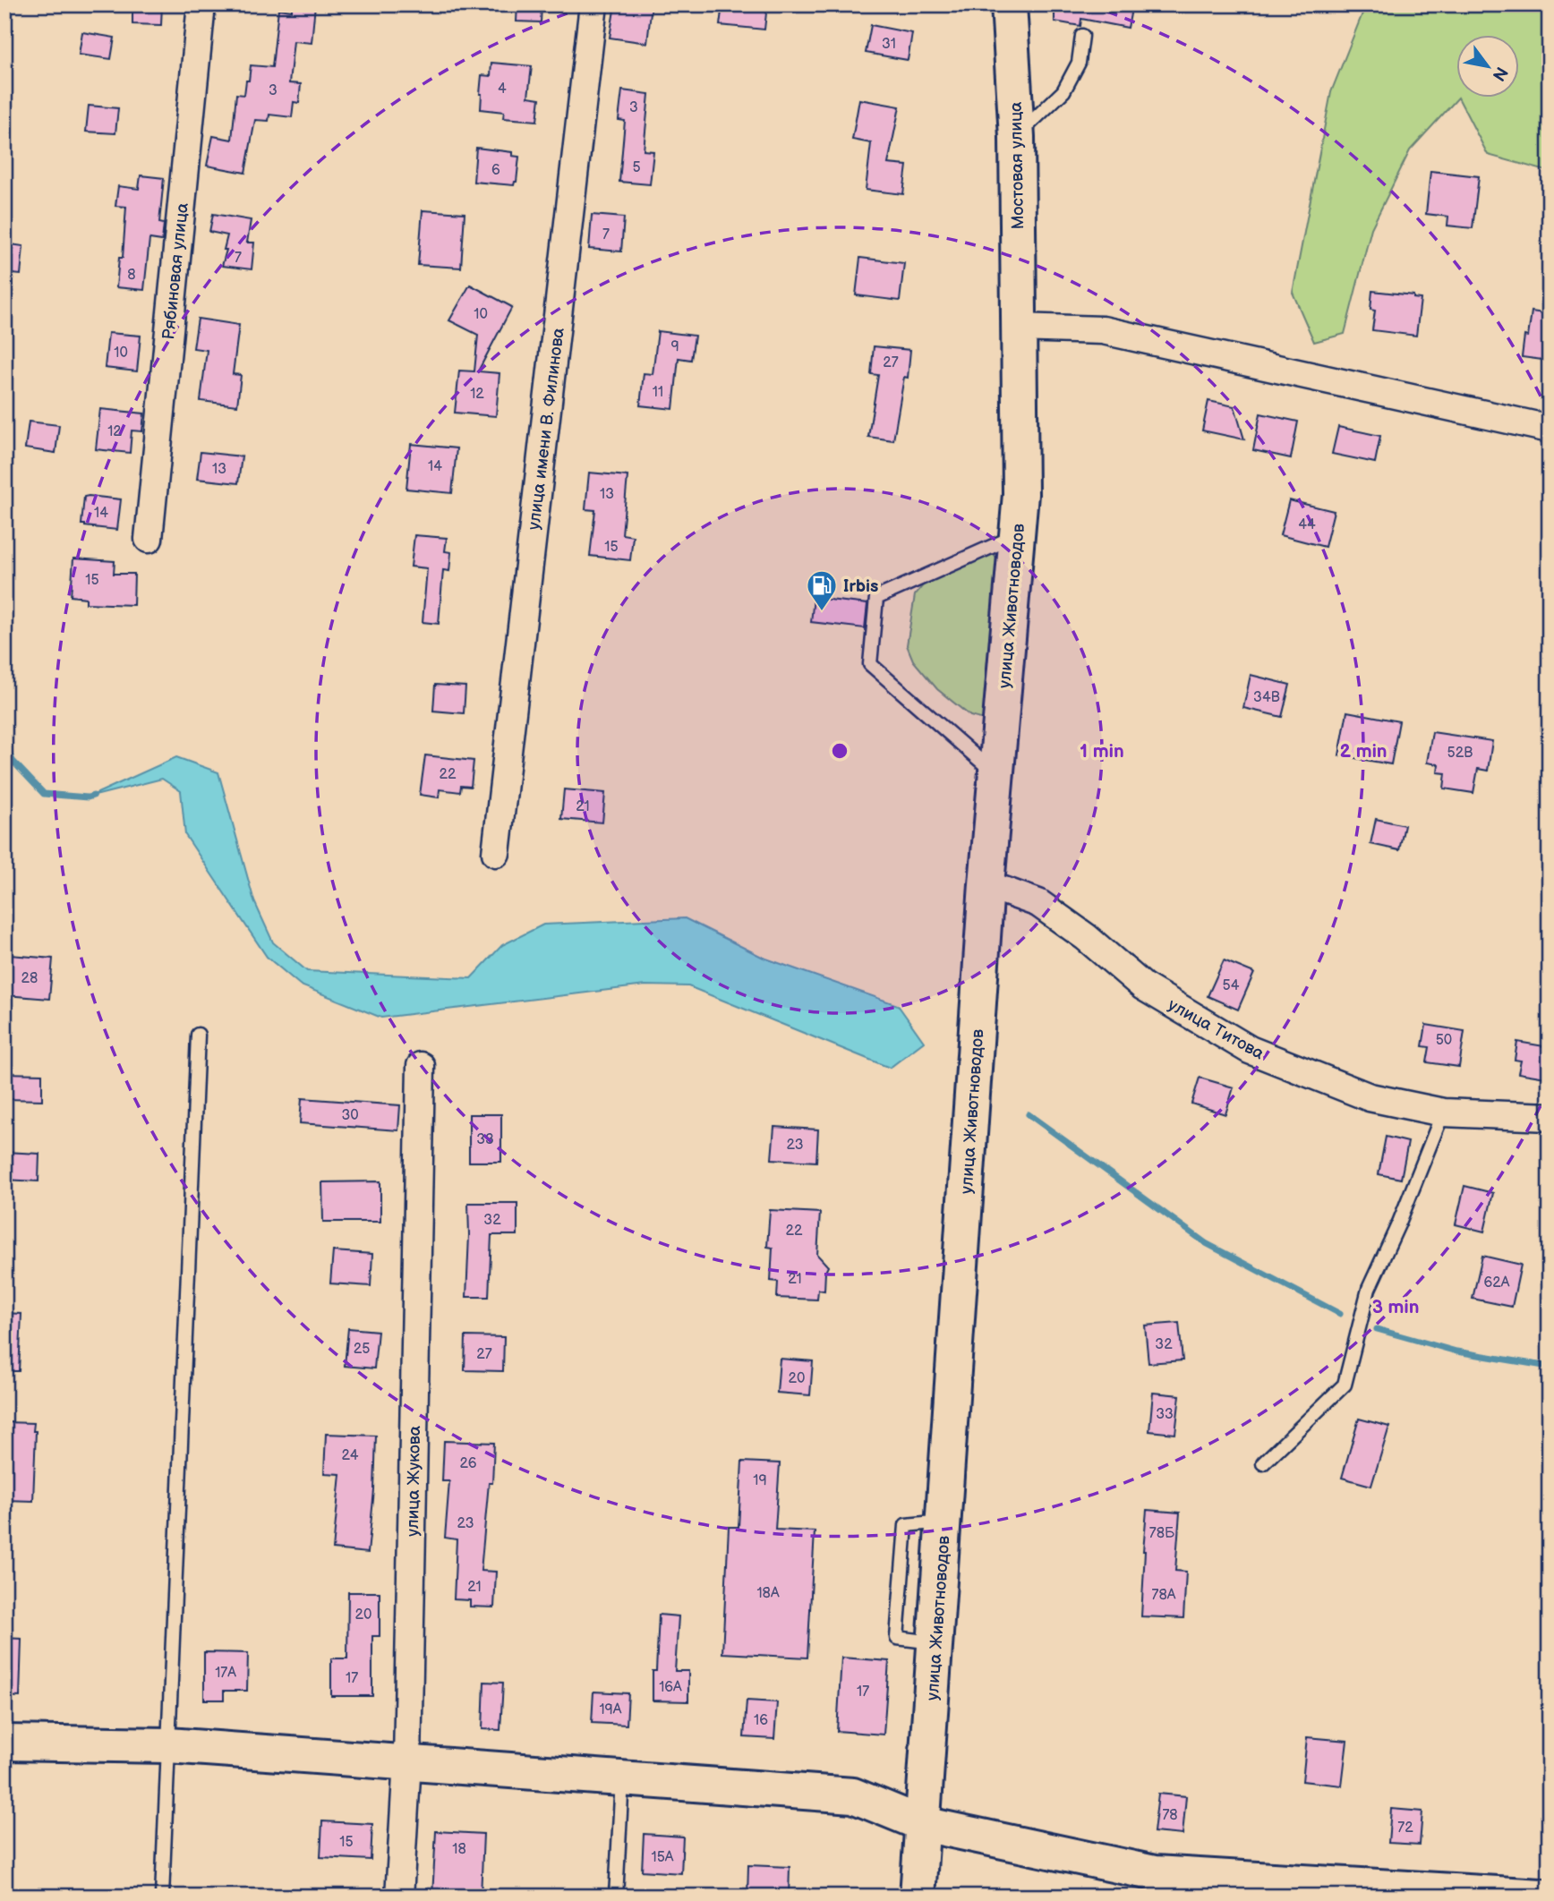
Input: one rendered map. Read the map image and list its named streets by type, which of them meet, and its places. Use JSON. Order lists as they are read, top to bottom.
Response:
{
  "streets": {
    "main road": ["Мостовая улица", "улица Животноводов"],
    "street": [
      "Рябиновая улица",
      "улица имени В. Филинова",
      "улица Титова",
      "улица Жукова"
    ]
  },
  "crossings": [
    ["Мостовая улица", "улица Животноводов"],
    ["улица Животноводов", "улица Титова"]
  ],
  "places": {
    "fuel station": ["Irbis"]
  },
  "house_numbers": [
    "31",
    "4",
    "3",
    "3",
    "5",
    "6",
    "7",
    "7",
    "8",
    "10",
    "9",
    "10",
    "27",
    "11",
    "12",
    "12",
    "14",
    "13",
    "13",
    "14",
    "44",
    "15",
    "15",
    "34В",
    "52В",
    "22",
    "21",
    "28",
    "54",
    "50",
    "30",
    "33",
    "23",
    "32",
    "22",
    "21",
    "62А",
    "32",
    "25",
    "27",
    "20",
    "33",
    "24",
    "26",
    "19",
    "23",
    "78Б",
    "21",
    "18А",
    "78А",
    "20",
    "17А",
    "17",
    "16А",
    "17",
    "19А",
    "16",
    "78",
    "72",
    "15",
    "18",
    "15А"
  ],
  "north": "bottom right",
  "rings": ["1 min", "2 min", "3 min"]
}
